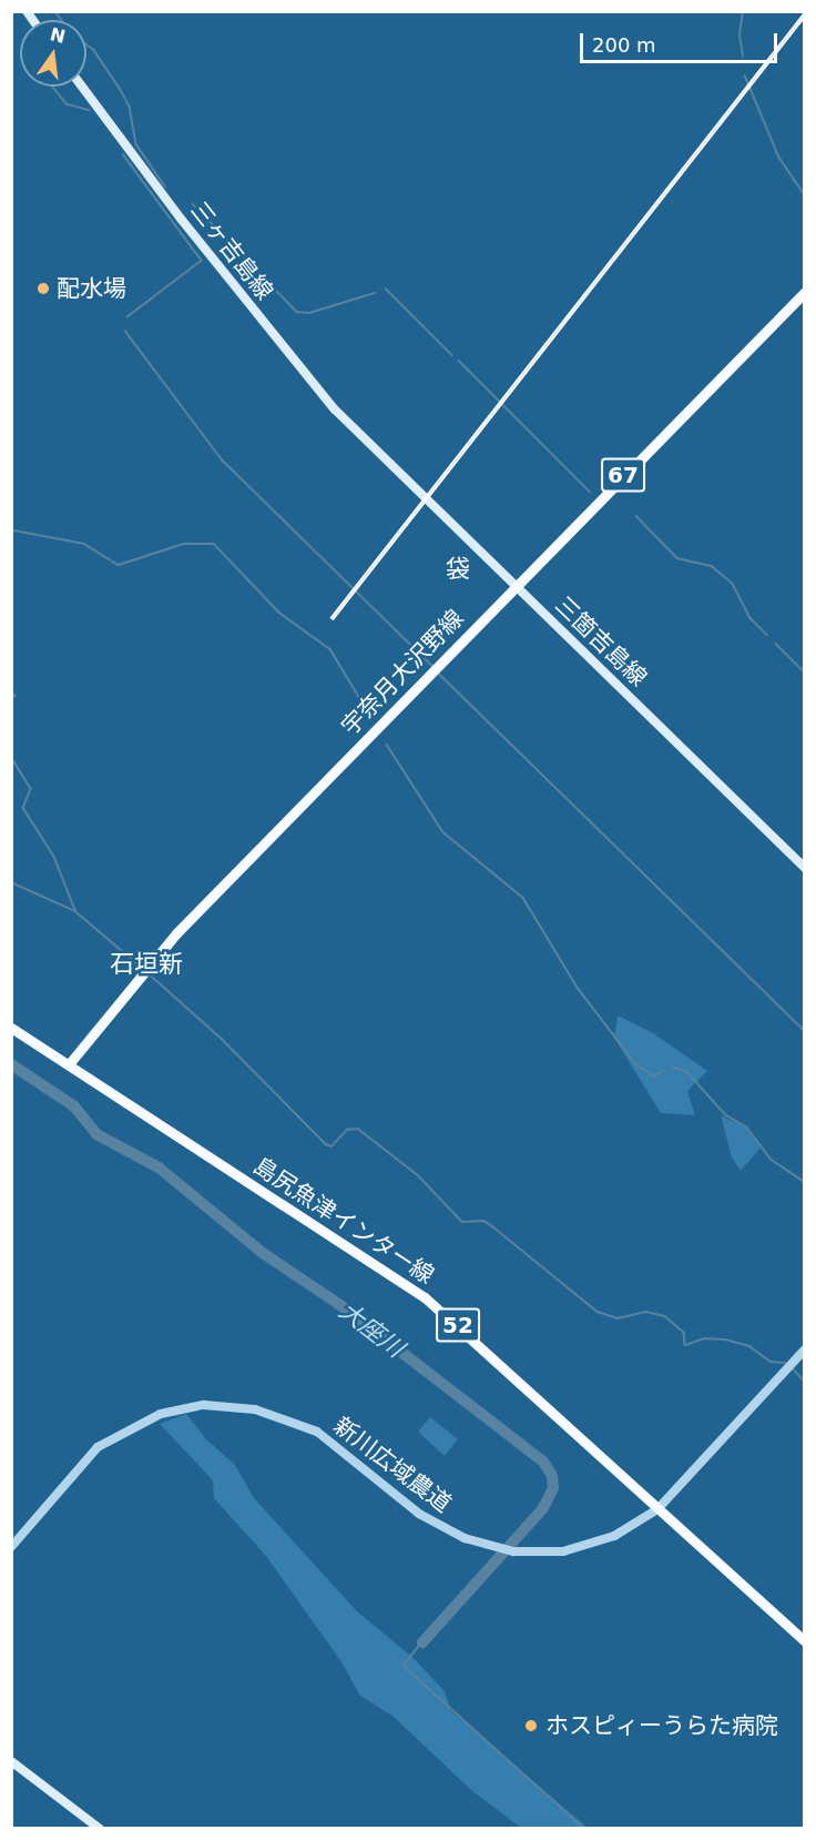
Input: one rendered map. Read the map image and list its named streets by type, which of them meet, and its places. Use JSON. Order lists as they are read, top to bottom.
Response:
{
  "streets": {
    "main road": [
      "三ヶ吉島線",
      "67",
      "三箇吉島線",
      "宇奈月大沢野線",
      "島尻魚津インター線",
      "52"
    ],
    "street": ["新川広域農道"]
  },
  "crossings": [
    ["三ヶ吉島線", "三箇吉島線"],
    ["三箇吉島線", "宇奈月大沢野線"],
    ["宇奈月大沢野線", "島尻魚津インター線"],
    ["島尻魚津インター線", "新川広域農道"]
  ],
  "districts": ["袋", "石垣新"],
  "water": ["大座川"],
  "places": ["配水場", "ホスピィーうらた病院"],
  "scale_bar": "200 m",
  "north": "top"
}
